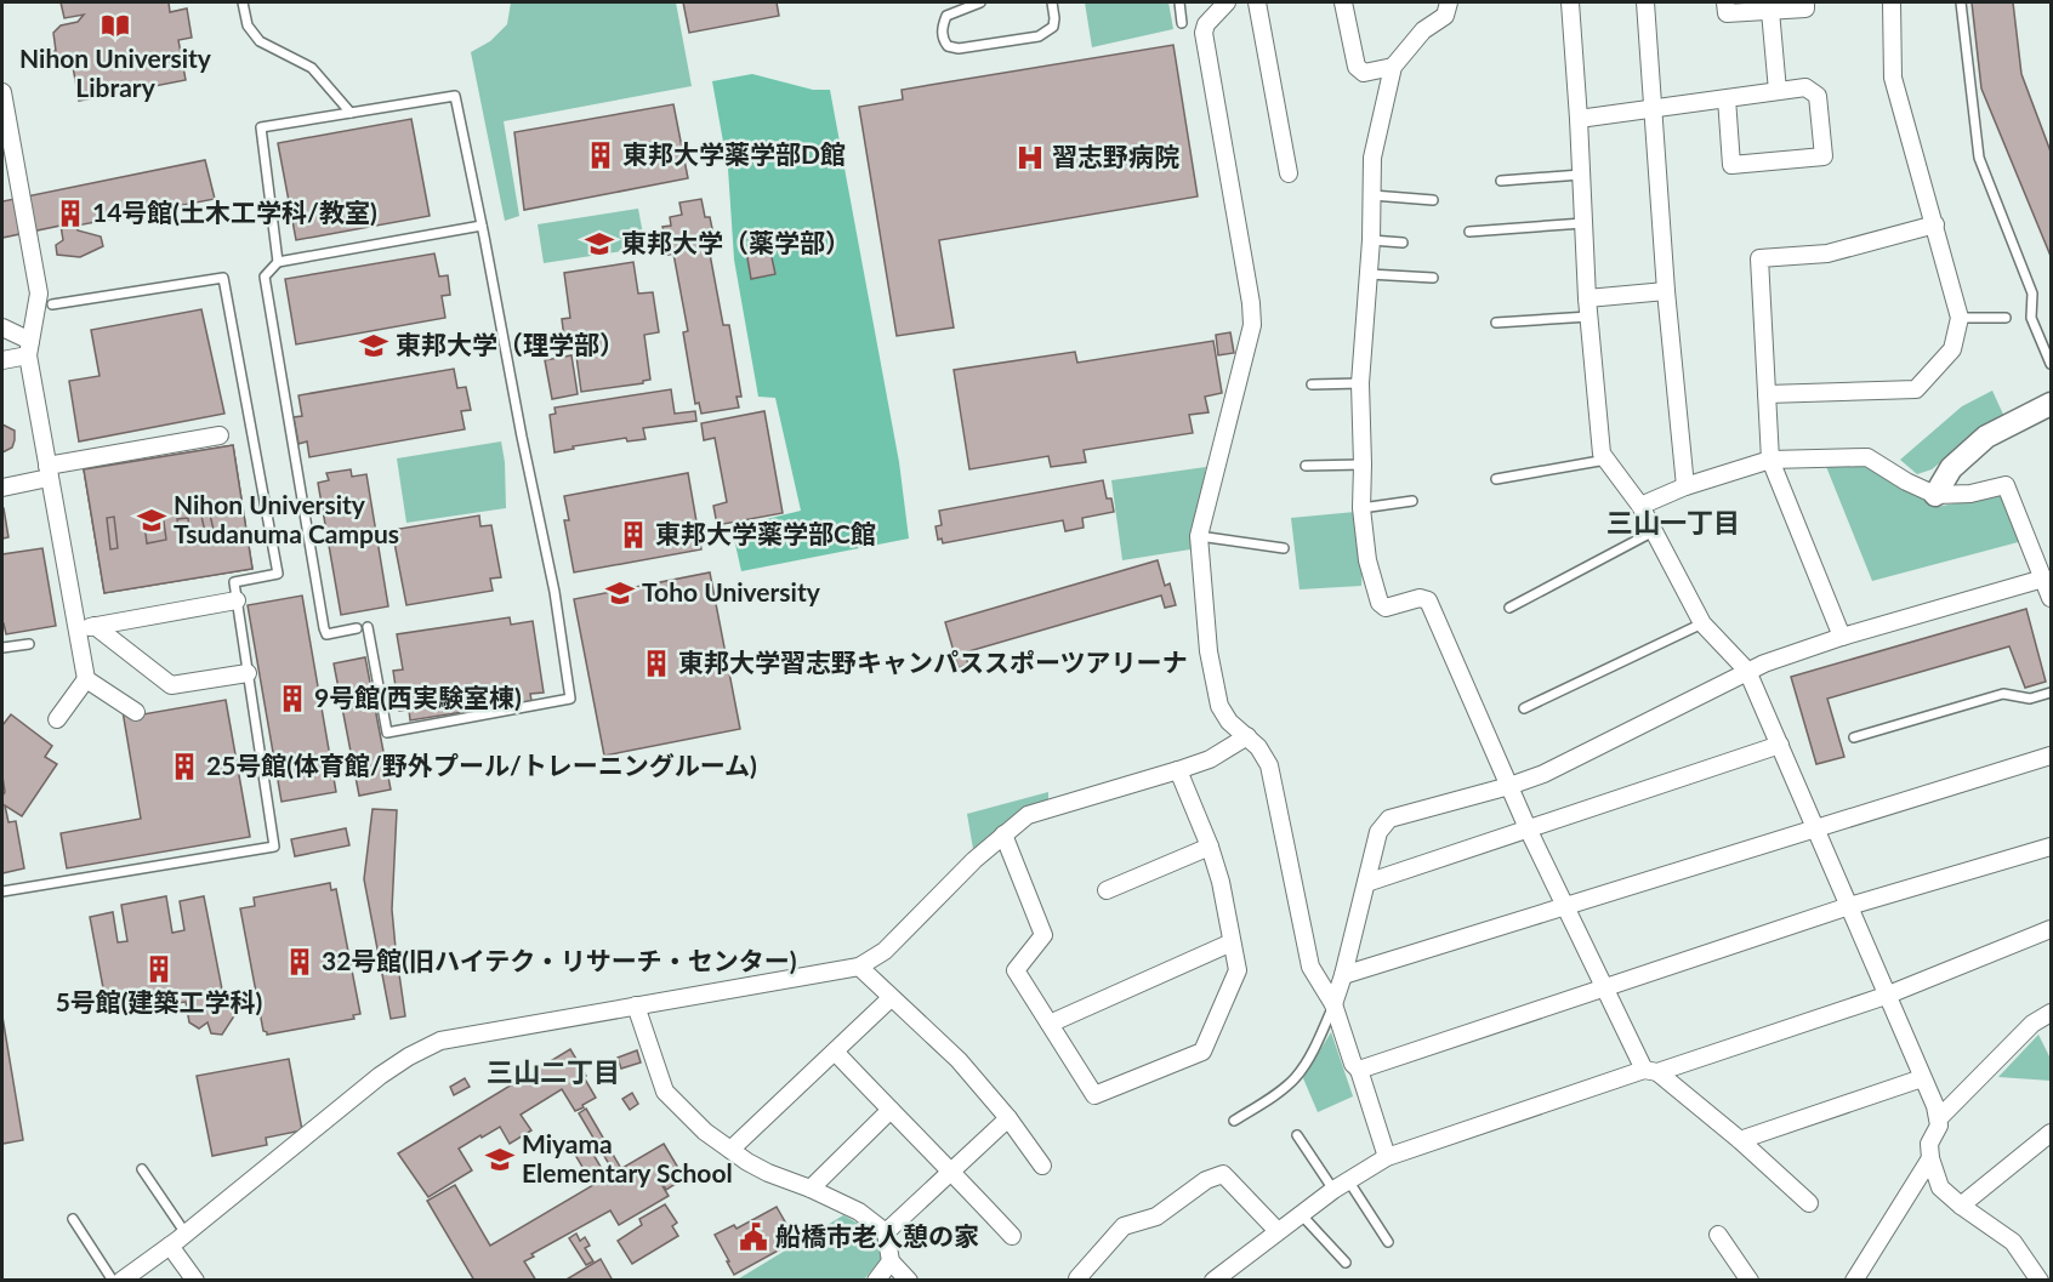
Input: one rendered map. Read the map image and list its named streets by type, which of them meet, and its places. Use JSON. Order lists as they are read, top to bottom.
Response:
{
  "districts": ["三山一丁目", "三山二丁目"],
  "places": {
    "library": ["Nihon University Library"],
    "building": [
      "東邦大学薬学部D館",
      "14号館(土木工学科/教室)",
      "東邦大学薬学部C館",
      "東邦大学習志野キャンパススポーツアリーナ",
      "9号館(西実験室棟)",
      "25号館(体育館/野外プール/トレーニングルーム)",
      "32号館(旧ハイテク・リサーチ・センター)",
      "5号館(建築工学科)"
    ],
    "hospital": ["習志野病院"],
    "school or university": [
      "東邦大学（薬学部）",
      "東邦大学（理学部）",
      "Nihon University Tsudanuma Campus",
      "Toho University",
      "Miyama Elementary School"
    ],
    "public building": ["船橋市老人憩の家"]
  }
}
